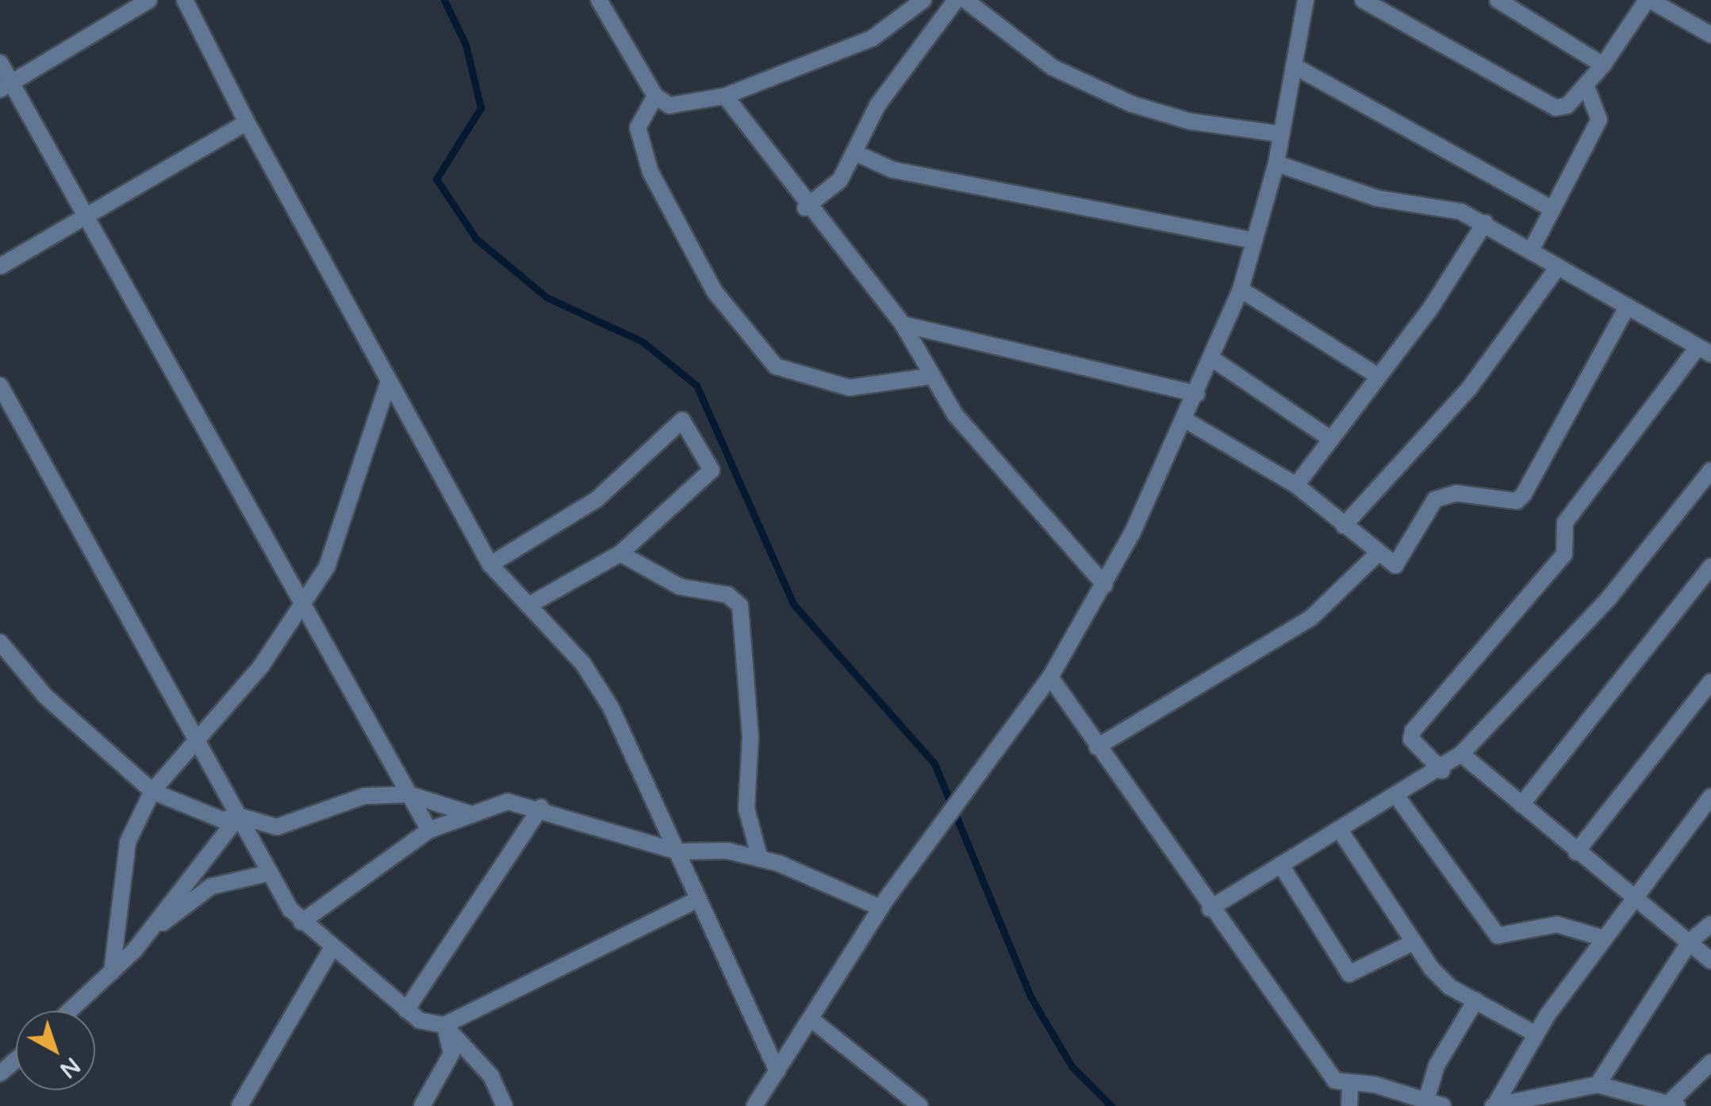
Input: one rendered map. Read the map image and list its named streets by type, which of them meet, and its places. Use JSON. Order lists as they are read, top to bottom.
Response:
{
  "north": "bottom right"
}
